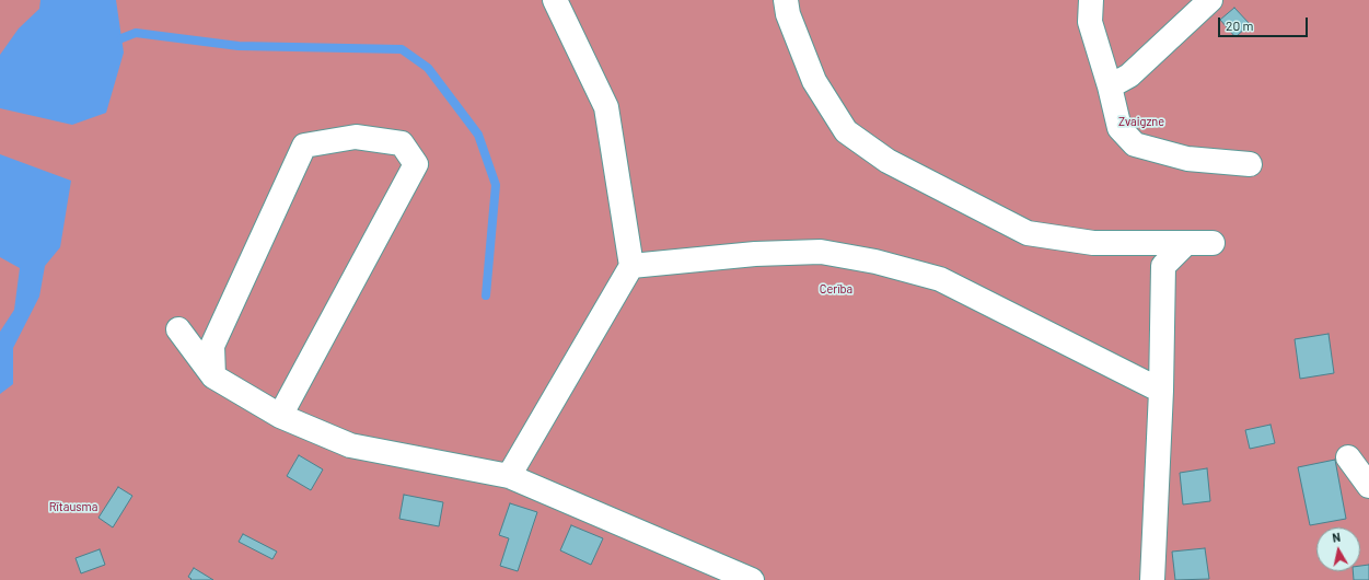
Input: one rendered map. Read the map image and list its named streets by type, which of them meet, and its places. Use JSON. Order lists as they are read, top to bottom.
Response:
{
  "parks": ["Zvaigzne", "Cerība", "Rītausma"],
  "scale_bar": "20 m",
  "north": "top"
}
